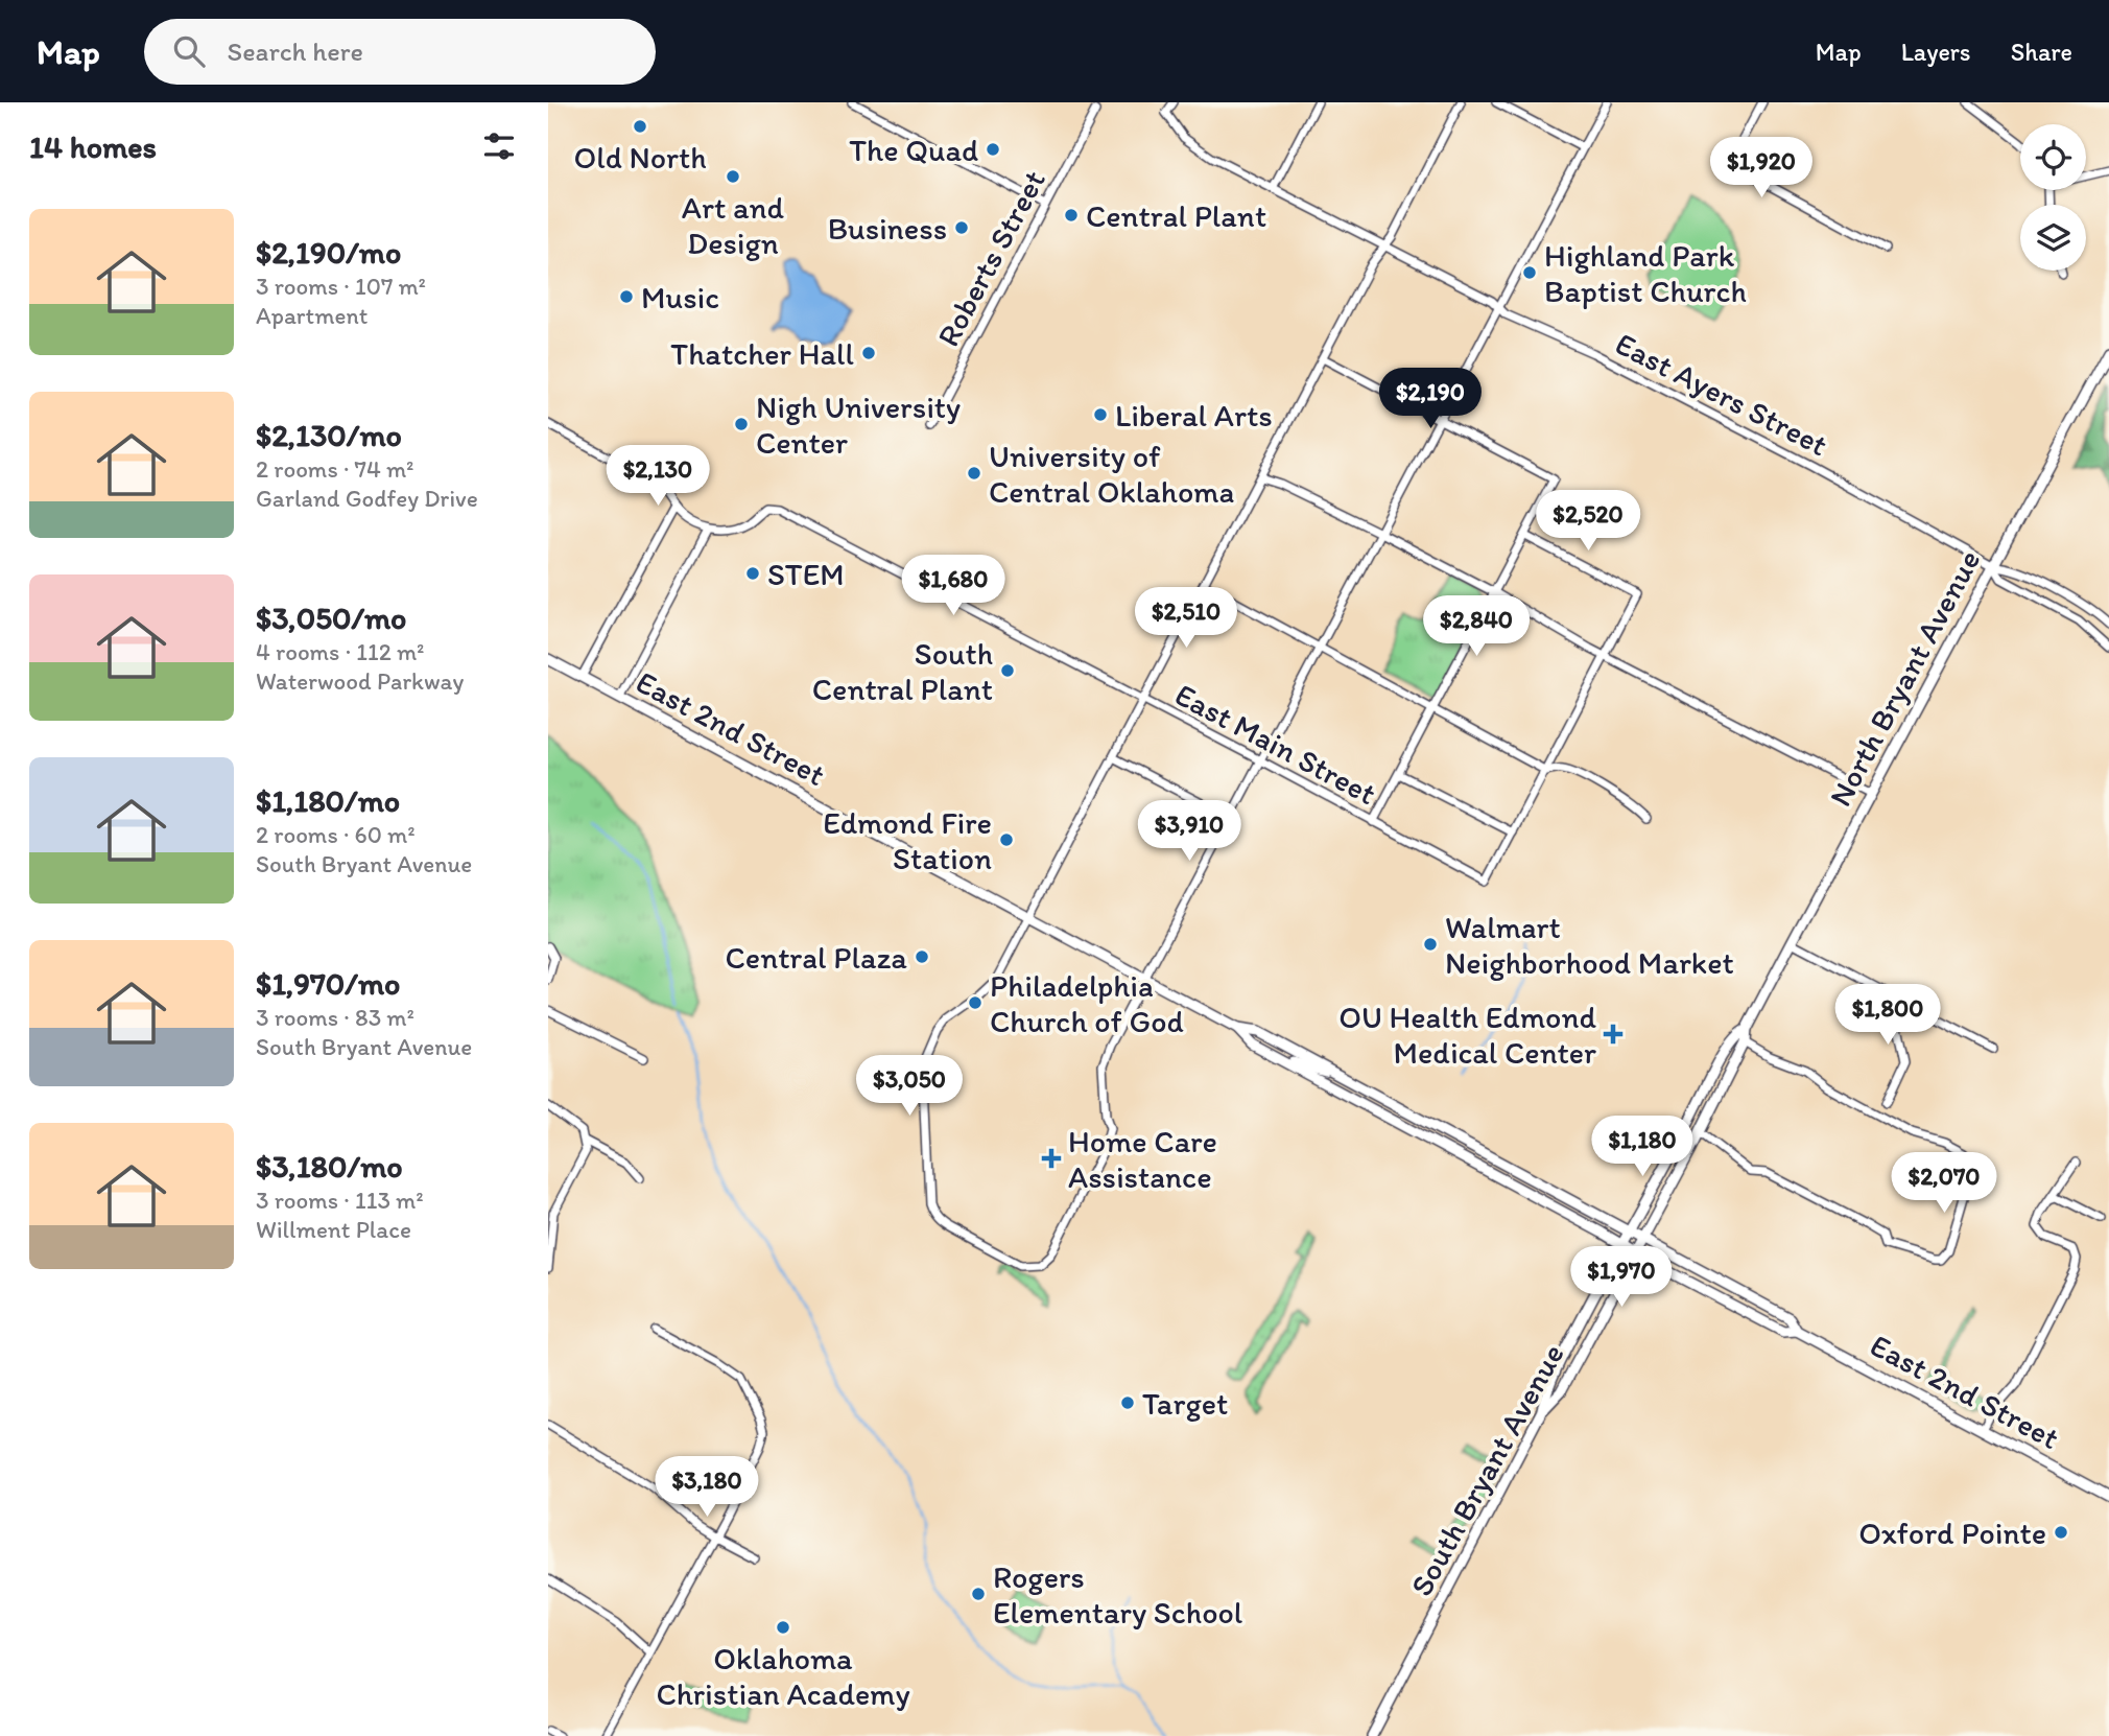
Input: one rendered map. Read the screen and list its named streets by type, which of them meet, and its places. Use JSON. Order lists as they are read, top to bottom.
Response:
{
  "streets": {
    "main road": ["North Bryant Avenue", "East 2nd Street", "South Bryant Avenue"],
    "street": ["Roberts Street", "East Ayers Street", "East Main Street"]
  },
  "crossings": [
    ["East Ayers Street", "North Bryant Avenue"],
    ["North Bryant Avenue", "South Bryant Avenue"],
    ["East 2nd Street", "South Bryant Avenue"]
  ],
  "places": {
    "other": [
      "Old North",
      "The Quad",
      "Art and Design",
      "Central Plant",
      "Business",
      "Highland Park Baptist Church",
      "Music",
      "Thatcher Hall",
      "Liberal Arts",
      "Nigh University Center",
      "University of Central Oklahoma",
      "STEM",
      "South Central Plant",
      "Edmond Fire Station",
      "Walmart Neighborhood Market",
      "Central Plaza",
      "Philadelphia Church of God",
      "Target",
      "Oxford Pointe",
      "Rogers Elementary School",
      "Oklahoma Christian Academy"
    ],
    "health": ["OU Health Edmond Medical Center", "Home Care Assistance"]
  },
  "page": {
    "header": "Map",
    "search": "Search here",
    "nav": ["Map", "Layers", "Share"],
    "heading": "14 homes",
    "price": [
      "$1,920",
      "$2,190",
      "$2,130",
      "$2,520",
      "$1,680",
      "$2,510",
      "$2,840",
      "$3,910",
      "$1,800",
      "$3,050",
      "$1,180",
      "$2,070",
      "$1,970",
      "$3,180"
    ],
    "list": [
      {
        "name": "$2,190/mo",
        "note": "3 rooms · 107 m² · Apartment"
      },
      {
        "name": "$2,130/mo",
        "note": "2 rooms · 74 m² · Garland Godfey Drive"
      },
      {
        "name": "$3,050/mo",
        "note": "4 rooms · 112 m² · Waterwood Parkway"
      },
      {
        "name": "$1,180/mo",
        "note": "2 rooms · 60 m² · South Bryant Avenue"
      },
      {
        "name": "$1,970/mo",
        "note": "3 rooms · 83 m² · South Bryant Avenue"
      },
      {
        "name": "$3,180/mo",
        "note": "3 rooms · 113 m² · Willment Place"
      }
    ]
  }
}
